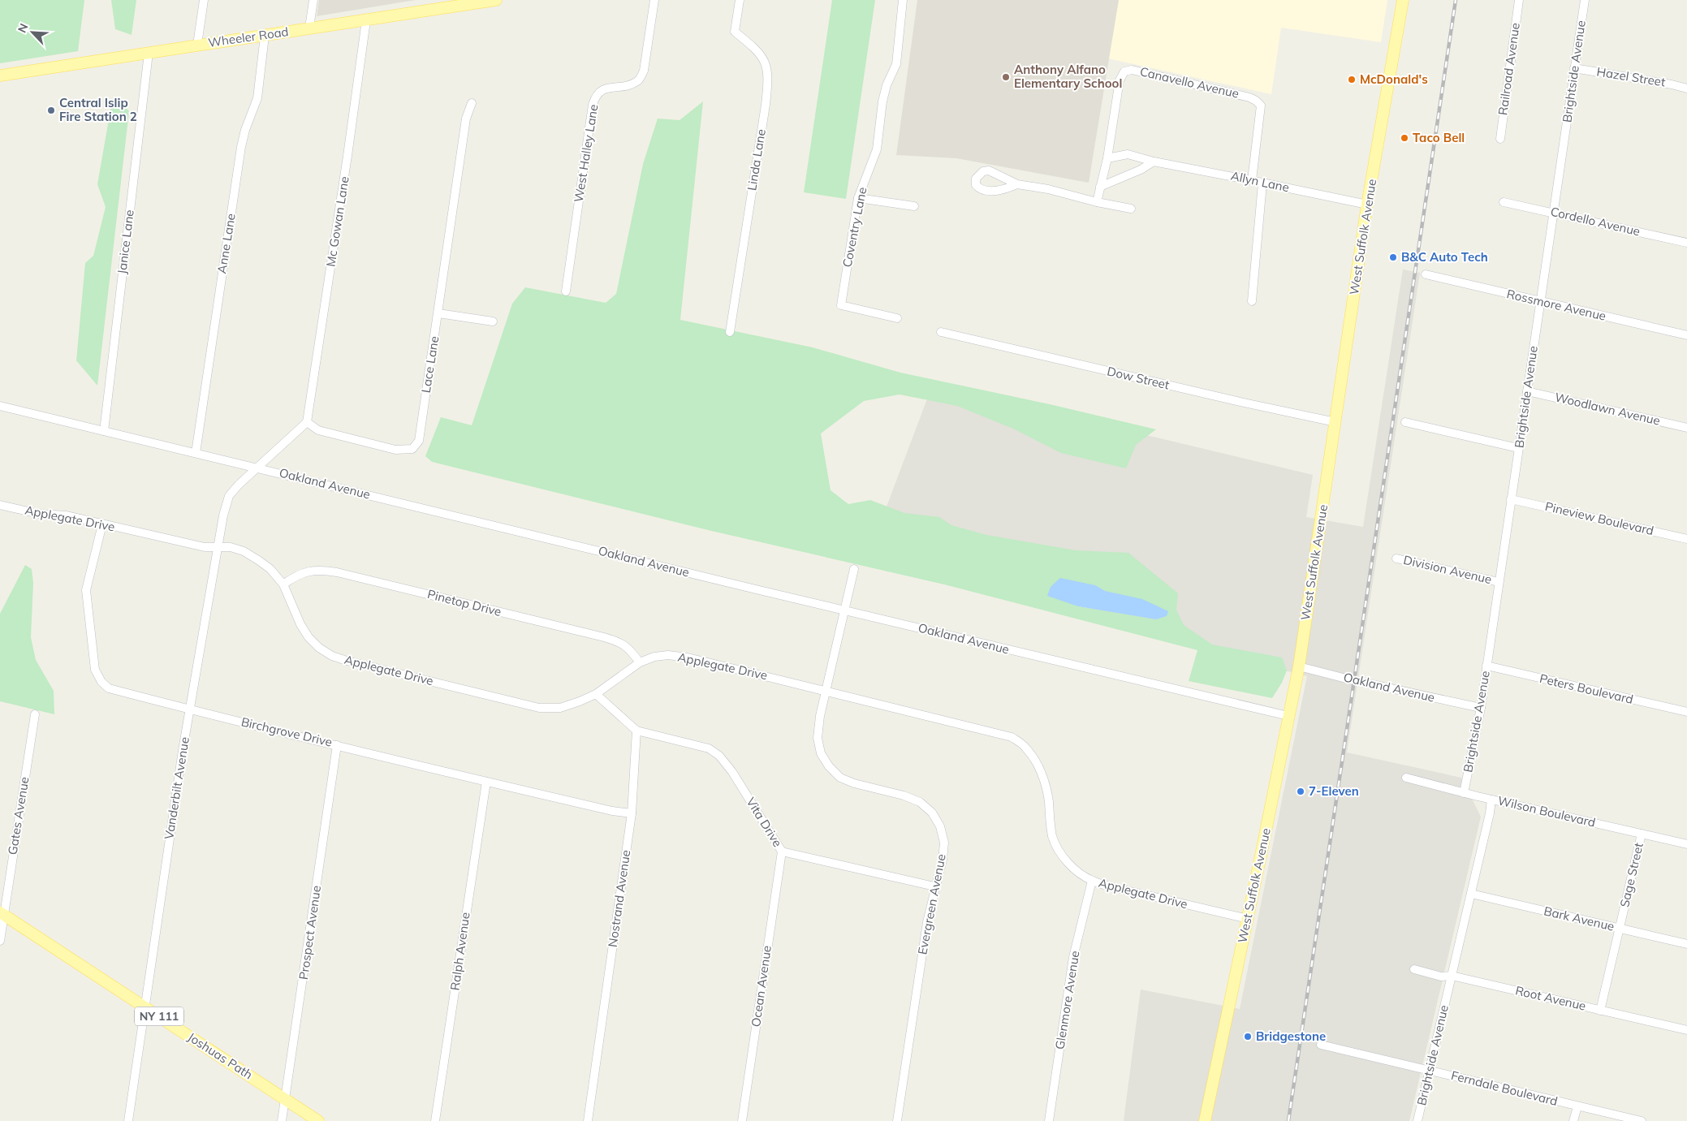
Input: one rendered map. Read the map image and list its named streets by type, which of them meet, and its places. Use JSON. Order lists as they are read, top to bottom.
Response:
{
  "streets": {
    "main road": [
      "Wheeler Road",
      "West Suffolk Avenue",
      "NY 111",
      "Joshuas Path"
    ],
    "street": [
      "Railroad Avenue",
      "Brightside Avenue",
      "Hazel Street",
      "Canavello Avenue",
      "West Halley Lane",
      "Linda Lane",
      "Allyn Lane",
      "Mc Gowan Lane",
      "Cordello Avenue",
      "Coventry Lane",
      "Janice Lane",
      "Anne Lane",
      "Rossmore Avenue",
      "Lace Lane",
      "Dow Street",
      "Woodlawn Avenue",
      "Oakland Avenue",
      "Applegate Drive",
      "Pineview Boulevard",
      "Division Avenue",
      "Pinetop Drive",
      "Peters Boulevard",
      "Birchgrove Drive",
      "Vanderbilt Avenue",
      "Wilson Boulevard",
      "Gates Avenue",
      "Vita Drive",
      "Sage Street",
      "Nostrand Avenue",
      "Evergreen Avenue",
      "Bark Avenue",
      "Prospect Avenue",
      "Ralph Avenue",
      "Ocean Avenue",
      "Root Avenue",
      "Glenmore Avenue",
      "Ferndale Boulevard"
    ]
  },
  "crossings": [
    ["Wheeler Road", "Mc Gowan Lane"],
    ["Wheeler Road", "Janice Lane"],
    ["Wheeler Road", "Anne Lane"],
    ["Brightside Avenue", "Hazel Street"],
    ["Brightside Avenue", "Cordello Avenue"],
    ["Brightside Avenue", "Rossmore Avenue"],
    ["Brightside Avenue", "Woodlawn Avenue"],
    ["Brightside Avenue", "Oakland Avenue"],
    ["Brightside Avenue", "Pineview Boulevard"],
    ["Brightside Avenue", "Division Avenue"],
    ["Brightside Avenue", "Peters Boulevard"],
    ["Brightside Avenue", "Wilson Boulevard"],
    ["Brightside Avenue", "Bark Avenue"],
    ["Brightside Avenue", "Root Avenue"],
    ["Brightside Avenue", "Ferndale Boulevard"],
    ["Canavello Avenue", "Allyn Lane"],
    ["Allyn Lane", "West Suffolk Avenue"],
    ["Mc Gowan Lane", "Lace Lane"],
    ["West Suffolk Avenue", "Dow Street"],
    ["West Suffolk Avenue", "Oakland Avenue"],
    ["West Suffolk Avenue", "Applegate Drive"],
    ["Janice Lane", "Oakland Avenue"],
    ["Anne Lane", "Oakland Avenue"],
    ["Oakland Avenue", "Vanderbilt Avenue"],
    ["Oakland Avenue", "Evergreen Avenue"],
    ["Applegate Drive", "Pinetop Drive"],
    ["Applegate Drive", "Birchgrove Drive"],
    ["Applegate Drive", "Vanderbilt Avenue"],
    ["Applegate Drive", "Evergreen Avenue"],
    ["Applegate Drive", "Glenmore Avenue"],
    ["Birchgrove Drive", "Vanderbilt Avenue"],
    ["Birchgrove Drive", "Nostrand Avenue"],
    ["Birchgrove Drive", "Prospect Avenue"],
    ["Birchgrove Drive", "Ralph Avenue"],
    ["Vanderbilt Avenue", "Joshuas Path"],
    ["Wilson Boulevard", "Sage Street"],
    ["Gates Avenue", "Joshuas Path"],
    ["Vita Drive", "Nostrand Avenue"],
    ["Vita Drive", "Evergreen Avenue"],
    ["Vita Drive", "Ocean Avenue"],
    ["Sage Street", "Bark Avenue"],
    ["Sage Street", "Root Avenue"],
    ["Prospect Avenue", "Joshuas Path"]
  ],
  "places": [
    "Anthony Alfano Elementary School",
    "McDonald's",
    "Central Islip Fire Station 2",
    "Taco Bell",
    "B&C Auto Tech",
    "7-Eleven",
    "Bridgestone"
  ],
  "north": "top left"
}
